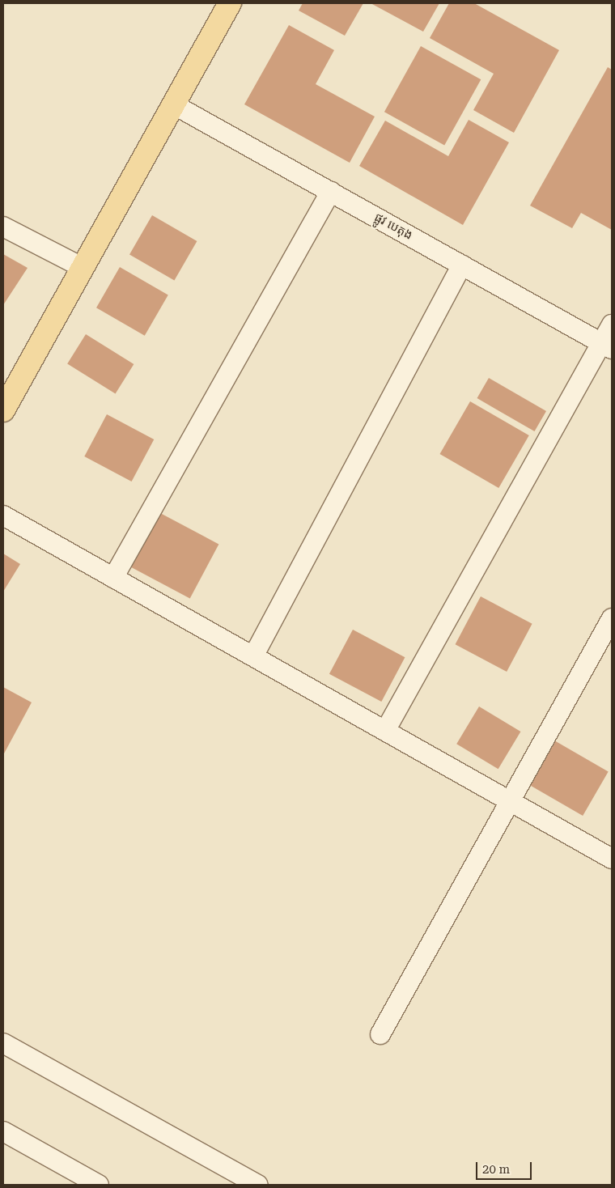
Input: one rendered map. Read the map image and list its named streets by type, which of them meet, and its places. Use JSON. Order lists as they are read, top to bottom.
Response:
{
  "streets": {
    "street": ["ផ្លូវ បេតុង"]
  },
  "scale_bar": "20 m"
}
